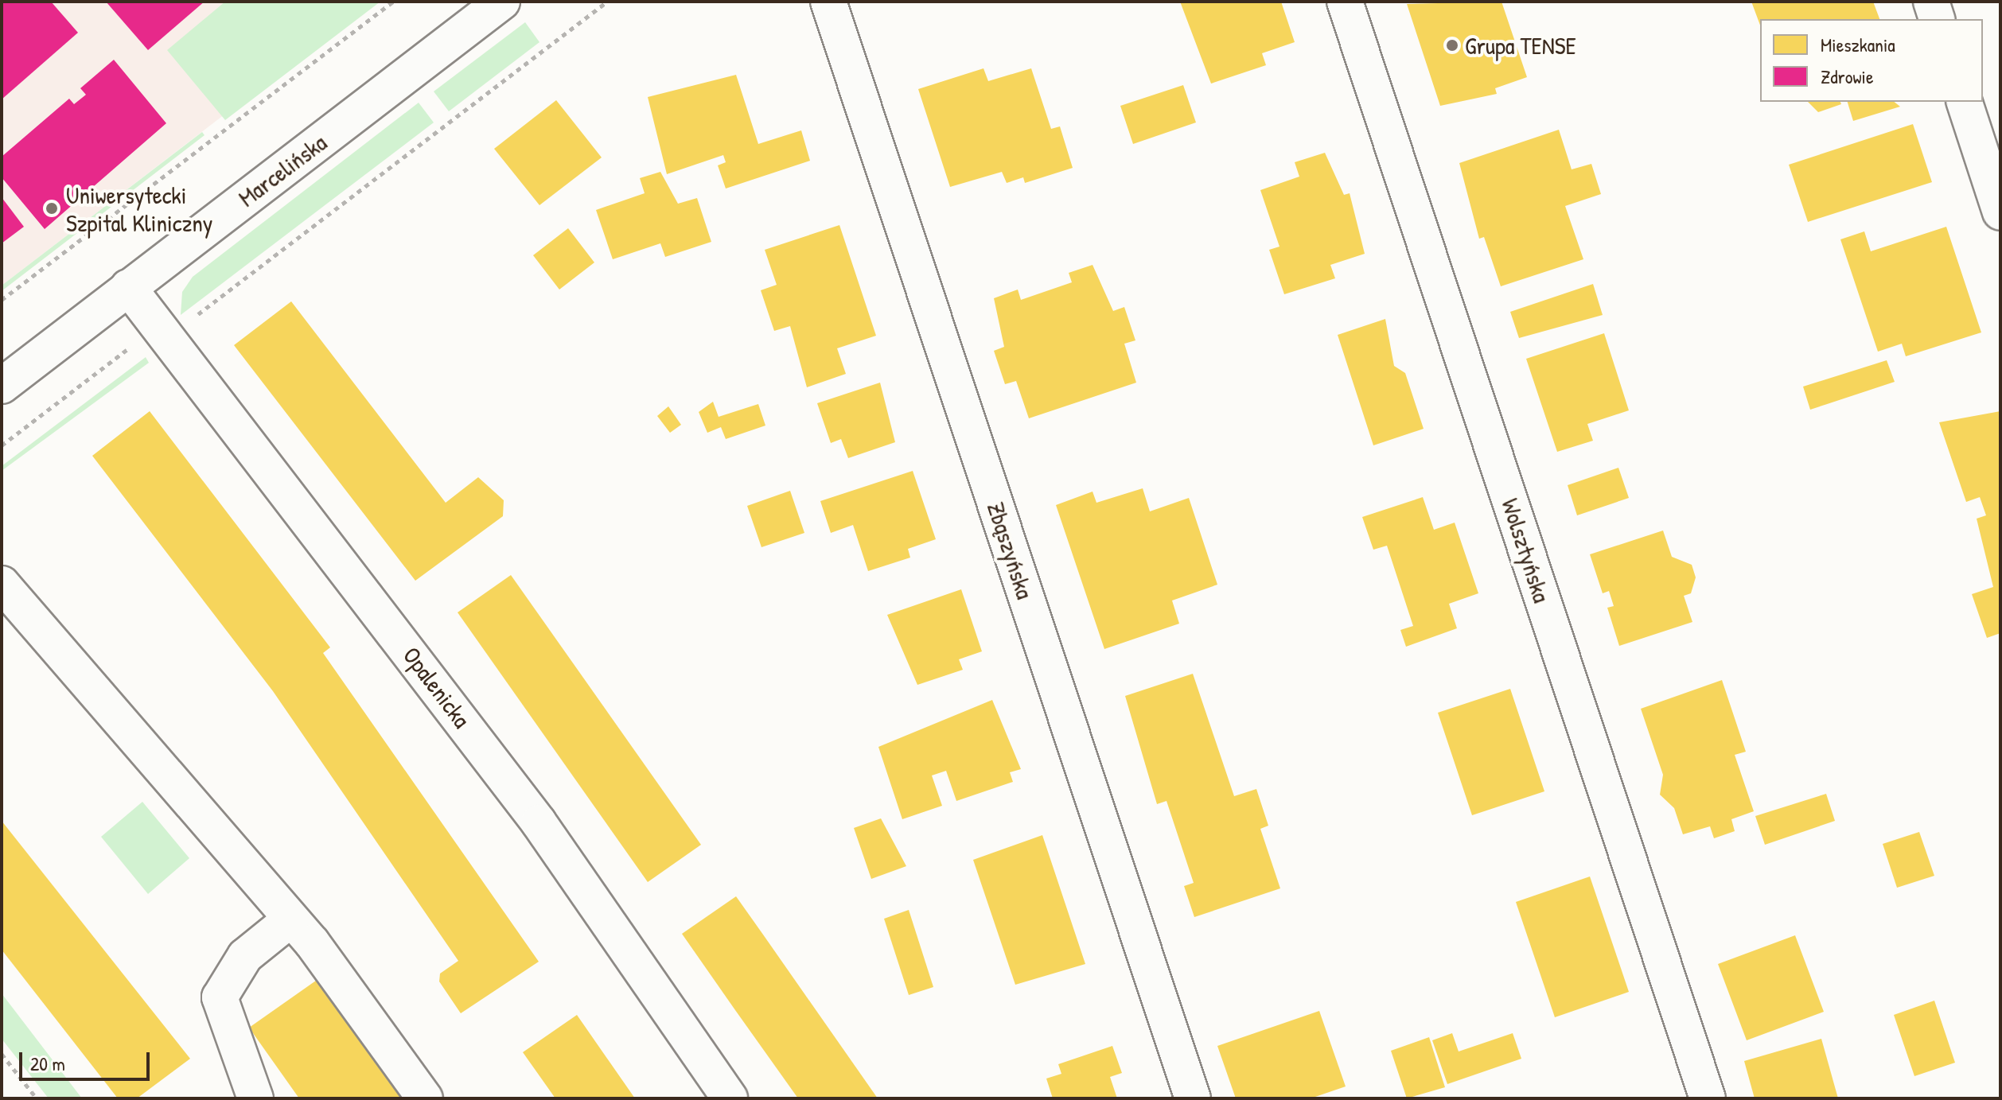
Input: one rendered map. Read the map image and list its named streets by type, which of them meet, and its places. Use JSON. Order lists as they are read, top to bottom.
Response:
{
  "streets": {
    "street": [
      "Marcelińska",
      "Zbąszyńska",
      "Wolsztyńska",
      "Opalenicka"
    ]
  },
  "crossings": [
    ["Marcelińska", "Opalenicka"]
  ],
  "places": ["Grupa TENSE", "Uniwersytecki Szpital Kliniczny"],
  "legend": ["Mieszkania", "Zdrowie"],
  "scale_bar": "20 m"
}
